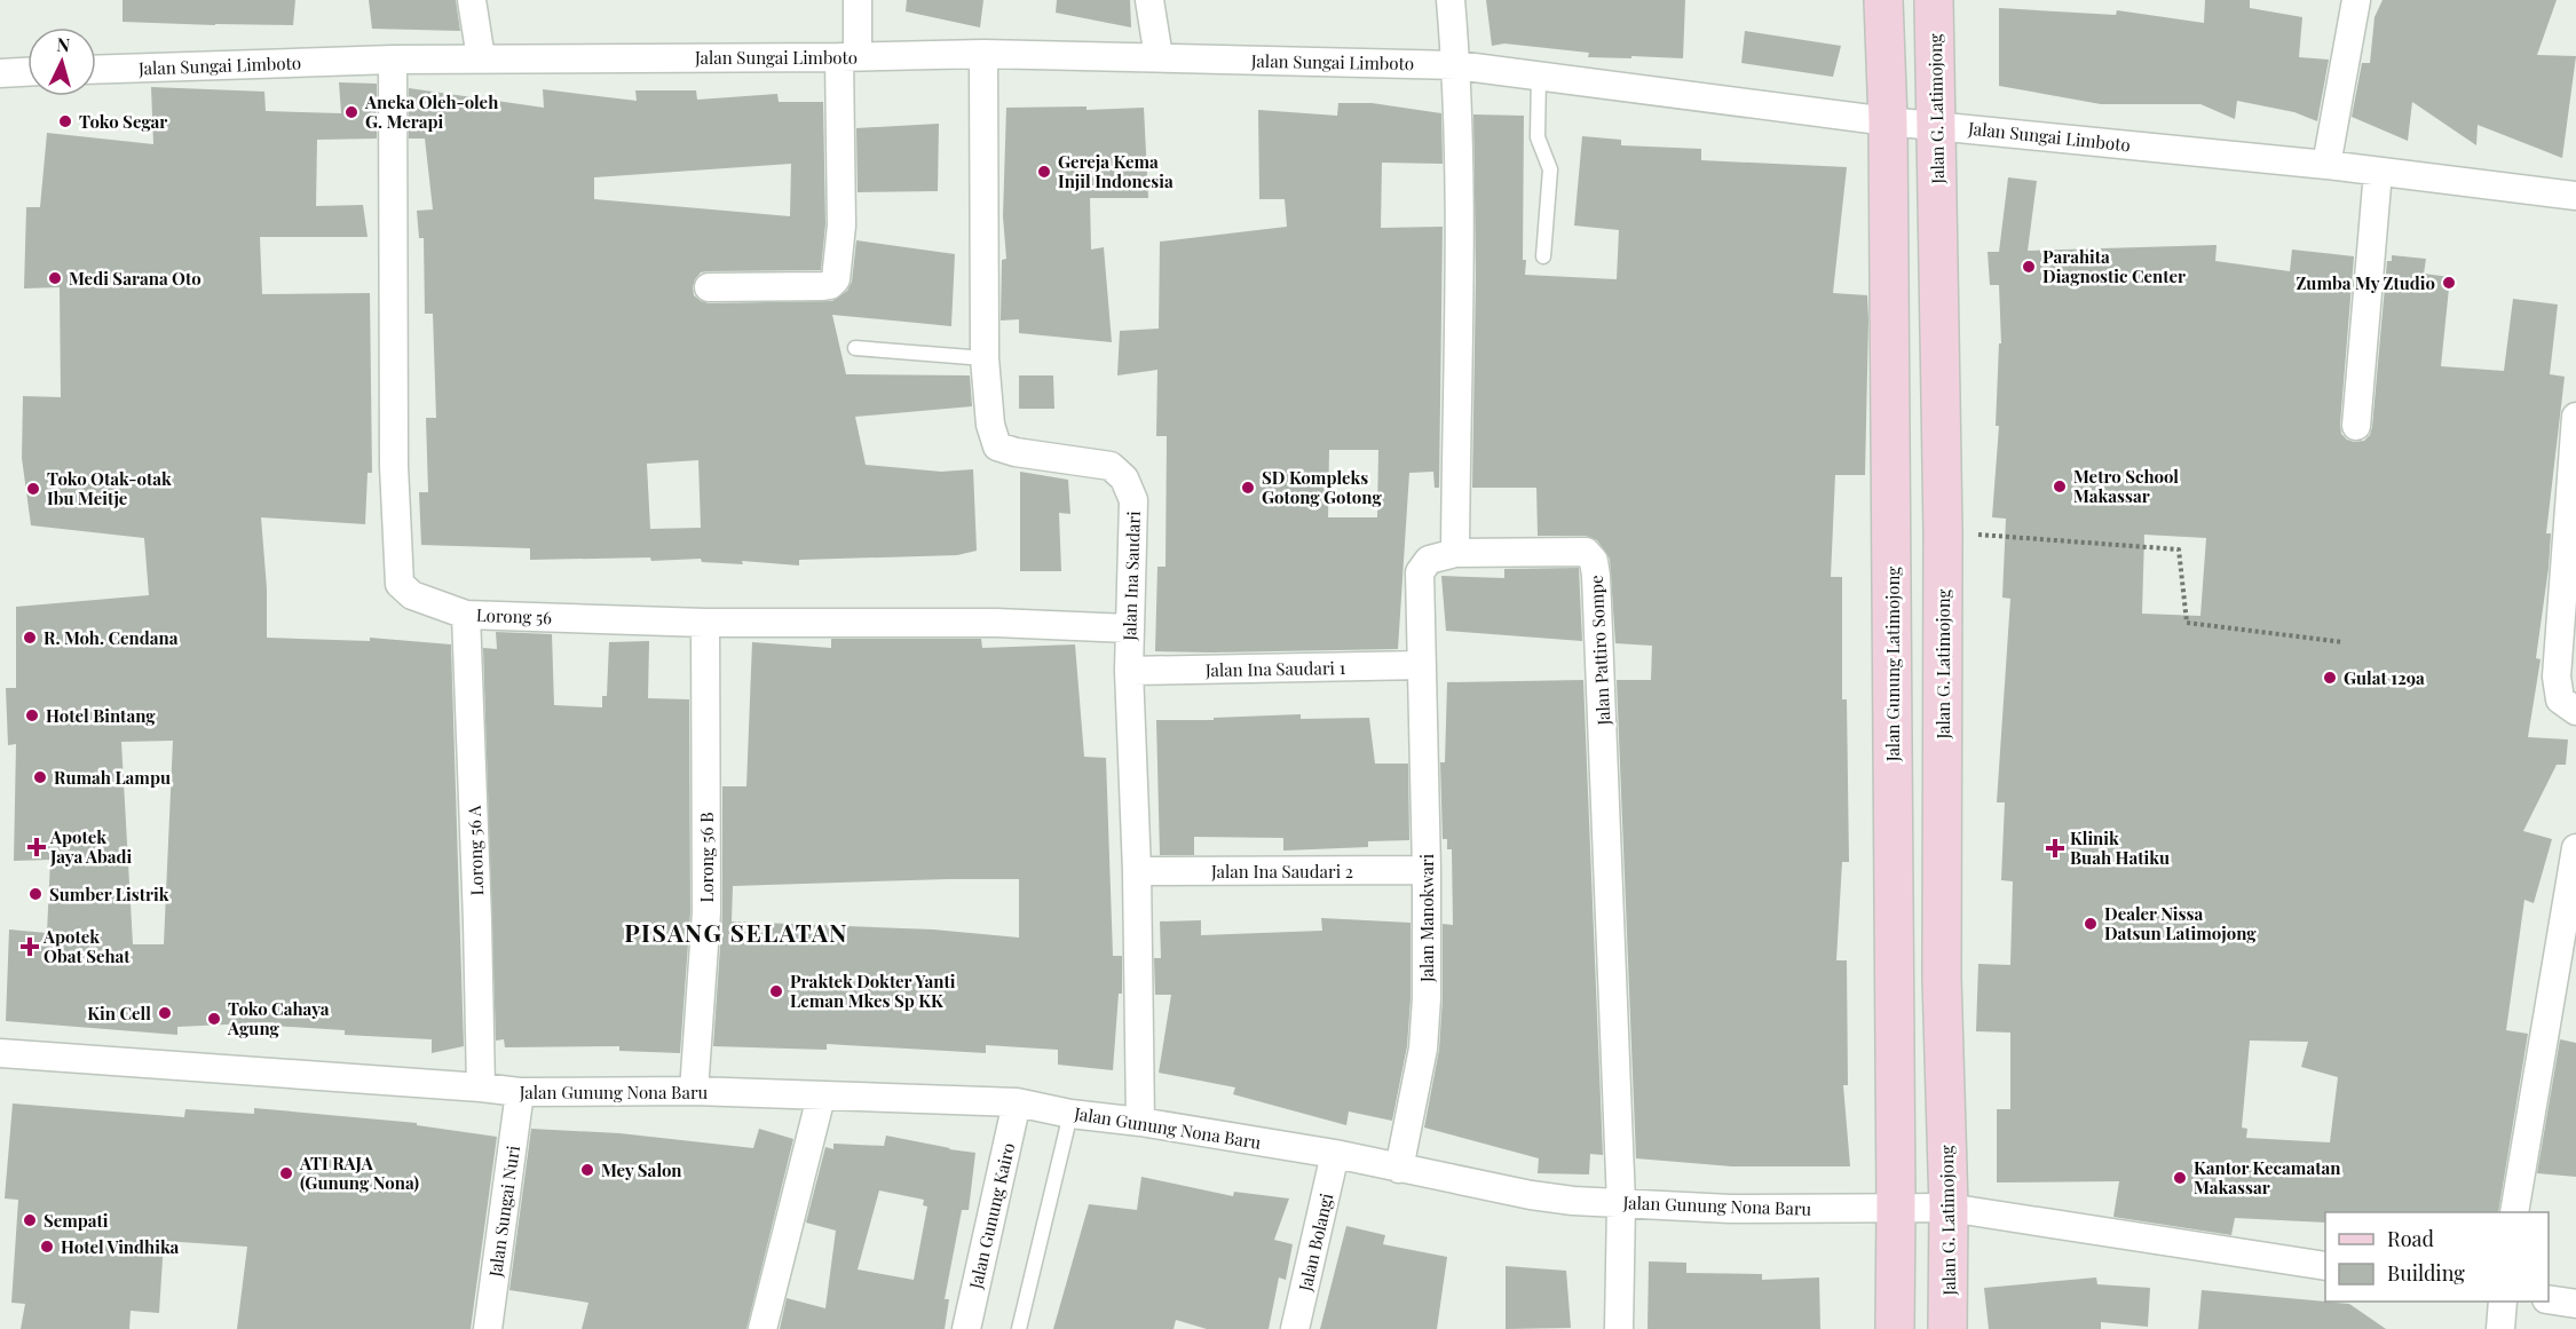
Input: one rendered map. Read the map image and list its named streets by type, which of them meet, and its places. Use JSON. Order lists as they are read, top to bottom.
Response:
{
  "streets": {
    "main road": ["Jalan G. Latimojong", "Jalan Gunung Latimojong"],
    "street": [
      "Jalan Sungai Limboto",
      "Jalan Ina Saudari",
      "Lorong 56",
      "Jalan Pattiro Sompe",
      "Jalan Ina Saudari 1",
      "Lorong 56 A",
      "Lorong 56 B",
      "Jalan Ina Saudari 2",
      "Jalan Manokwari",
      "Jalan Gunung Nona Baru",
      "Jalan Sungai Nuri",
      "Jalan Gunung Kairo",
      "Jalan Bolangi"
    ]
  },
  "crossings": [
    ["Jalan Sungai Limboto", "Jalan G. Latimojong"],
    ["Jalan Sungai Limboto", "Jalan Ina Saudari"],
    ["Jalan Sungai Limboto", "Lorong 56"],
    ["Jalan Sungai Limboto", "Jalan Gunung Latimojong"],
    ["Jalan G. Latimojong", "Jalan Gunung Nona Baru"],
    ["Jalan Ina Saudari", "Lorong 56"],
    ["Jalan Ina Saudari", "Jalan Ina Saudari 1"],
    ["Jalan Ina Saudari", "Jalan Ina Saudari 2"],
    ["Jalan Ina Saudari", "Jalan Gunung Nona Baru"],
    ["Lorong 56", "Lorong 56 A"],
    ["Lorong 56", "Lorong 56 B"],
    ["Jalan Pattiro Sompe", "Jalan Manokwari"],
    ["Jalan Pattiro Sompe", "Jalan Gunung Nona Baru"],
    ["Jalan Gunung Latimojong", "Jalan Gunung Nona Baru"],
    ["Jalan Ina Saudari 1", "Jalan Manokwari"],
    ["Lorong 56 A", "Jalan Gunung Nona Baru"],
    ["Lorong 56 B", "Jalan Gunung Nona Baru"],
    ["Jalan Ina Saudari 2", "Jalan Manokwari"],
    ["Jalan Manokwari", "Jalan Gunung Nona Baru"],
    ["Jalan Gunung Nona Baru", "Jalan Sungai Nuri"],
    ["Jalan Gunung Nona Baru", "Jalan Gunung Kairo"],
    ["Jalan Gunung Nona Baru", "Jalan Bolangi"]
  ],
  "districts": ["PISANG SELATAN"],
  "places": {
    "other": [
      "Aneka Oleh-oleh G. Merapi",
      "Toko Segar",
      "Gereja Kema Injil Indonesia",
      "Parahita Diagnostic Center",
      "Medi Sarana Oto",
      "Zumba My Ztudio",
      "Metro School Makassar",
      "SD Kompleks Gotong Gotong",
      "Toko Otak-otak Ibu Meitje",
      "R. Moh. Cendana",
      "Gulat 129a",
      "Hotel Bintang",
      "Rumah Lampu",
      "Sumber Listrik",
      "Dealer Nissa Datsun Latimojong",
      "Praktek Dokter Yanti Leman Mkes Sp KK",
      "Kin Cell",
      "Toko Cahaya Agung",
      "Mey Salon",
      "ATI RAJA (Gunung Nona)",
      "Kantor Kecamatan Makassar",
      "Sempati",
      "Hotel Vindhika"
    ],
    "health": ["Apotek Jaya Abadi", "Klinik Buah Hatiku", "Apotek Obat Sehat"]
  },
  "legend": ["Road", "Building"],
  "north": "top"
}
